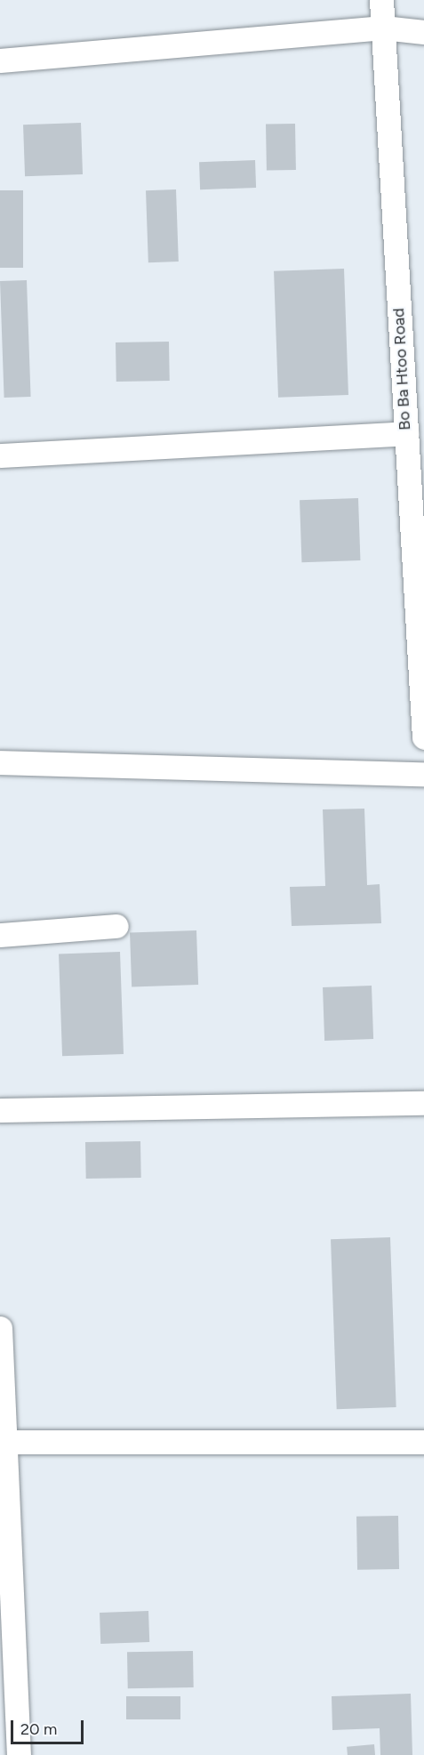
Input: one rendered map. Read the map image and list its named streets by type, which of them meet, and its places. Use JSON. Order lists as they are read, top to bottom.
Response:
{
  "streets": {
    "street": ["Bo Ba Htoo Road"]
  },
  "scale_bar": "20 m"
}
